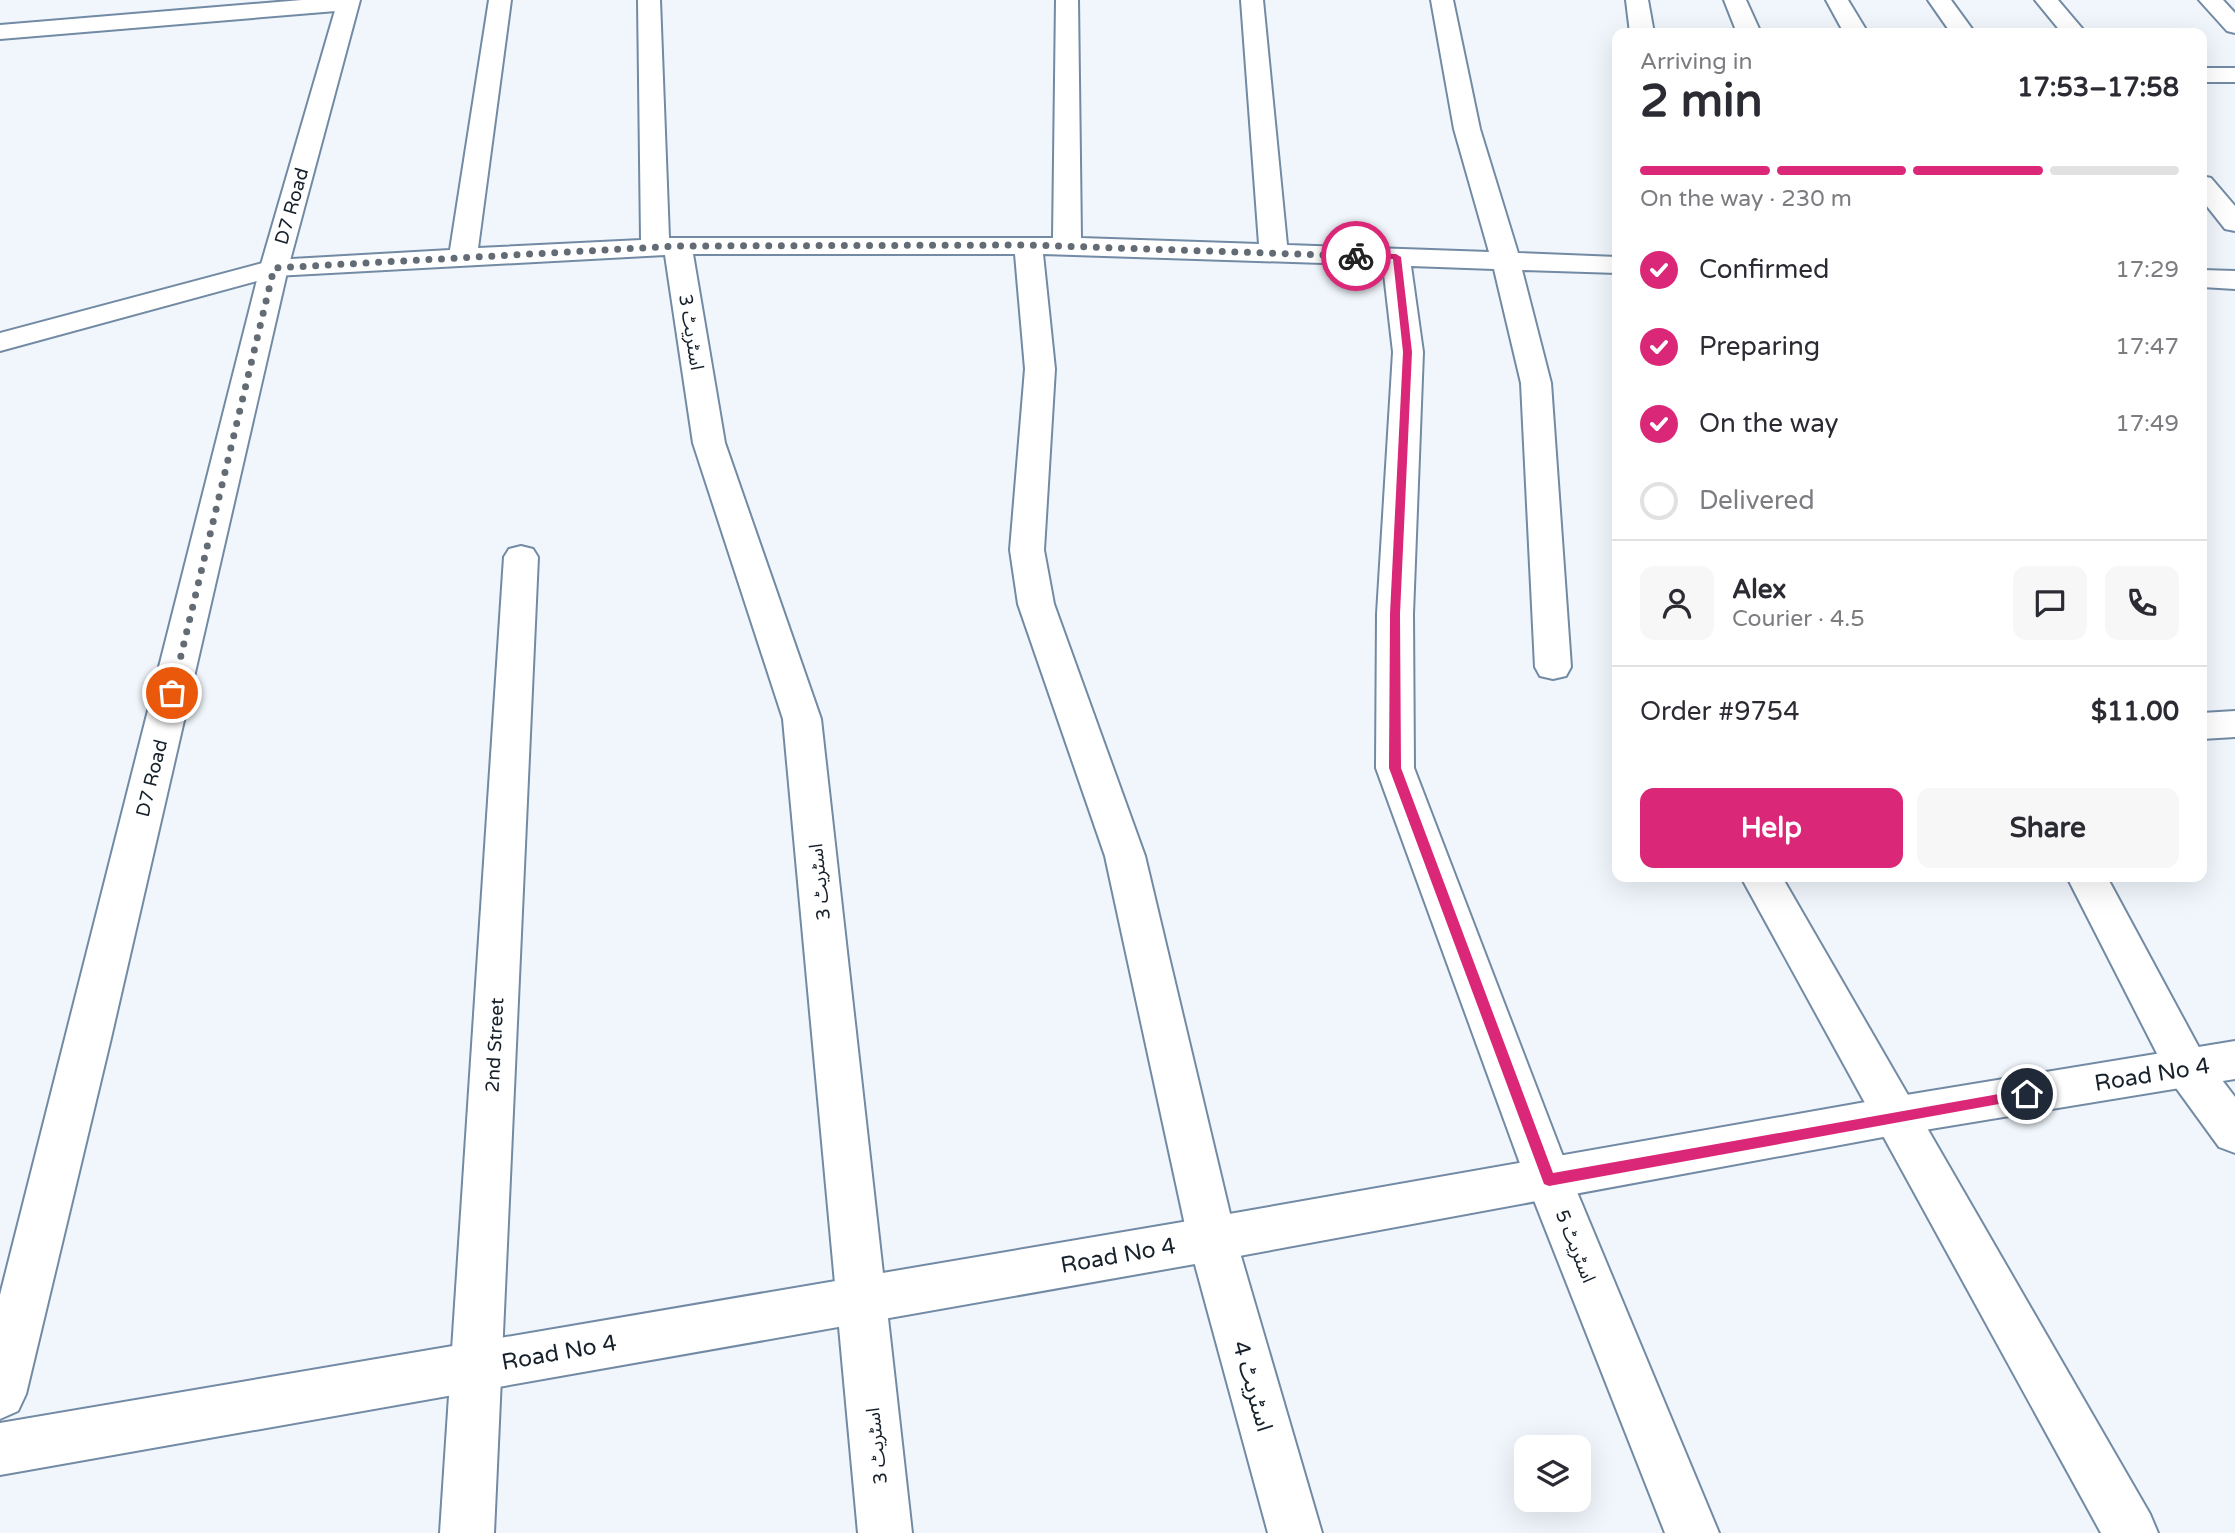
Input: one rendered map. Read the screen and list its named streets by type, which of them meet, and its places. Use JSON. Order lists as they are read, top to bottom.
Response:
{
  "streets": {
    "street": [
      "D7 Road",
      "اسٹریٹ 3",
      "2nd Street",
      "Road No 4",
      "اسٹریٹ 5",
      "اسٹریٹ 4"
    ]
  },
  "crossings": [
    ["اسٹریٹ 3", "Road No 4"],
    ["2nd Street", "Road No 4"],
    ["Road No 4", "اسٹریٹ 5"],
    ["Road No 4", "اسٹریٹ 4"]
  ],
  "page": {
    "heading": ["2 min", "Arriving in", "17:53–17:58"],
    "panel": [
      "Alex",
      "Courier · 4.5",
      "Order #9754",
      "$11.00"
    ],
    "bar": "On the way · 230 m",
    "list": [
      ["Confirmed", "17:29"],
      ["Preparing", "17:47"],
      ["On the way", "17:49"],
      "Delivered"
    ],
    "buttons": ["Help", "Share"]
  }
}
